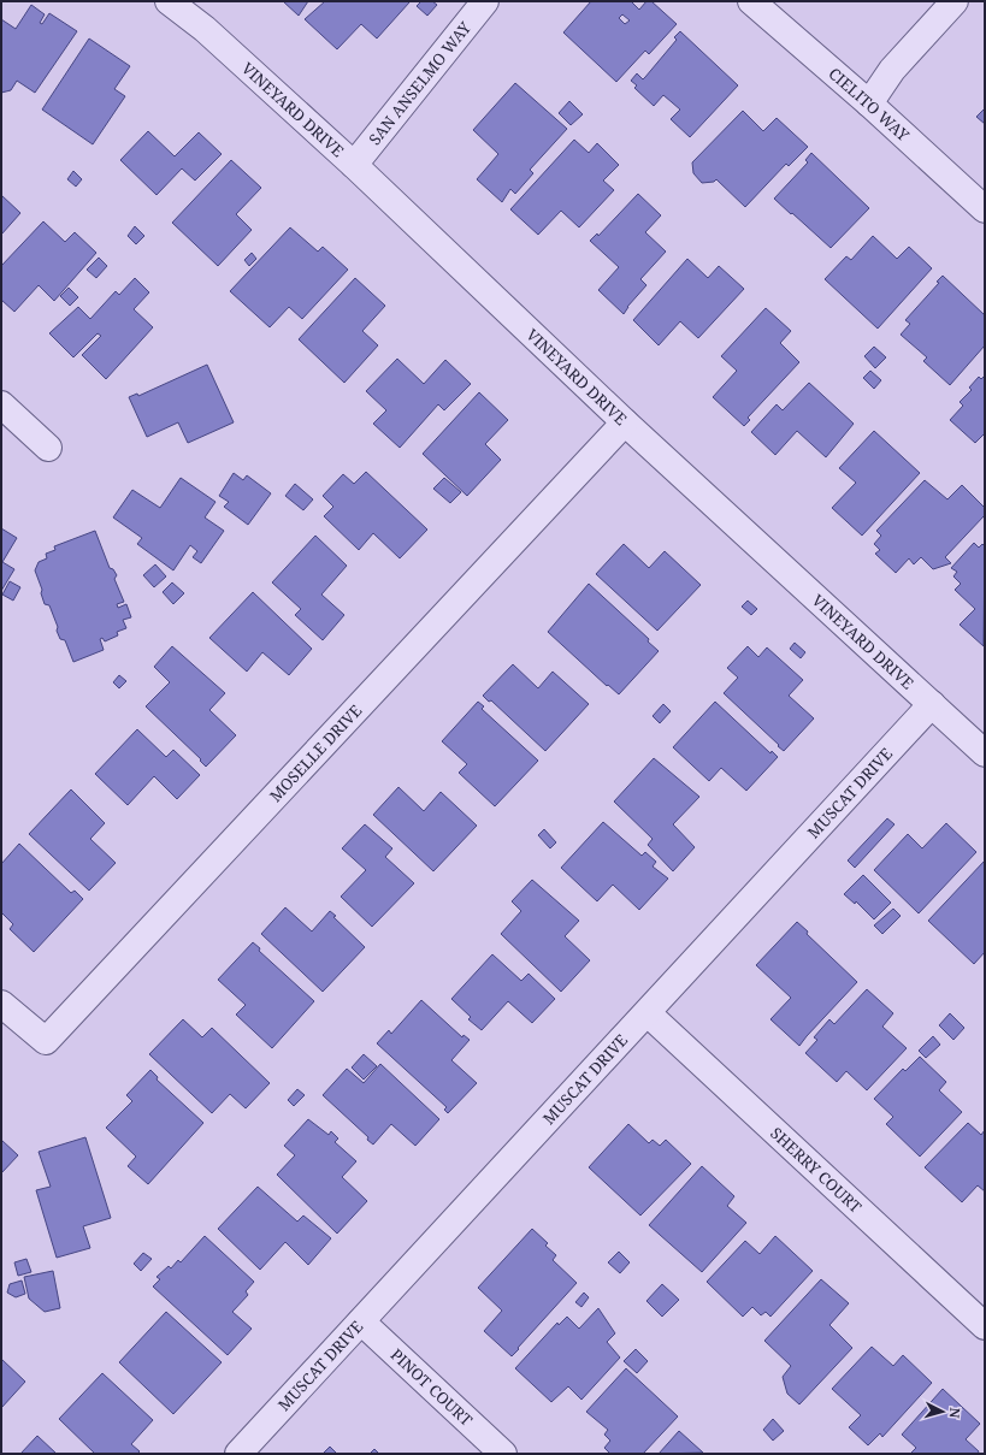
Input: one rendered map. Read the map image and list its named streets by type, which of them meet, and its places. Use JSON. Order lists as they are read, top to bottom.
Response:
{
  "streets": {
    "street": [
      "SAN ANSELMO WAY",
      "CIELITO WAY",
      "VINEYARD DRIVE",
      "MOSELLE DRIVE",
      "MUSCAT DRIVE",
      "SHERRY COURT",
      "PINOT COURT"
    ]
  },
  "crossings": [
    ["SAN ANSELMO WAY", "VINEYARD DRIVE"],
    ["VINEYARD DRIVE", "MOSELLE DRIVE"],
    ["VINEYARD DRIVE", "MUSCAT DRIVE"],
    ["MUSCAT DRIVE", "SHERRY COURT"],
    ["MUSCAT DRIVE", "PINOT COURT"]
  ],
  "north": "right"
}
